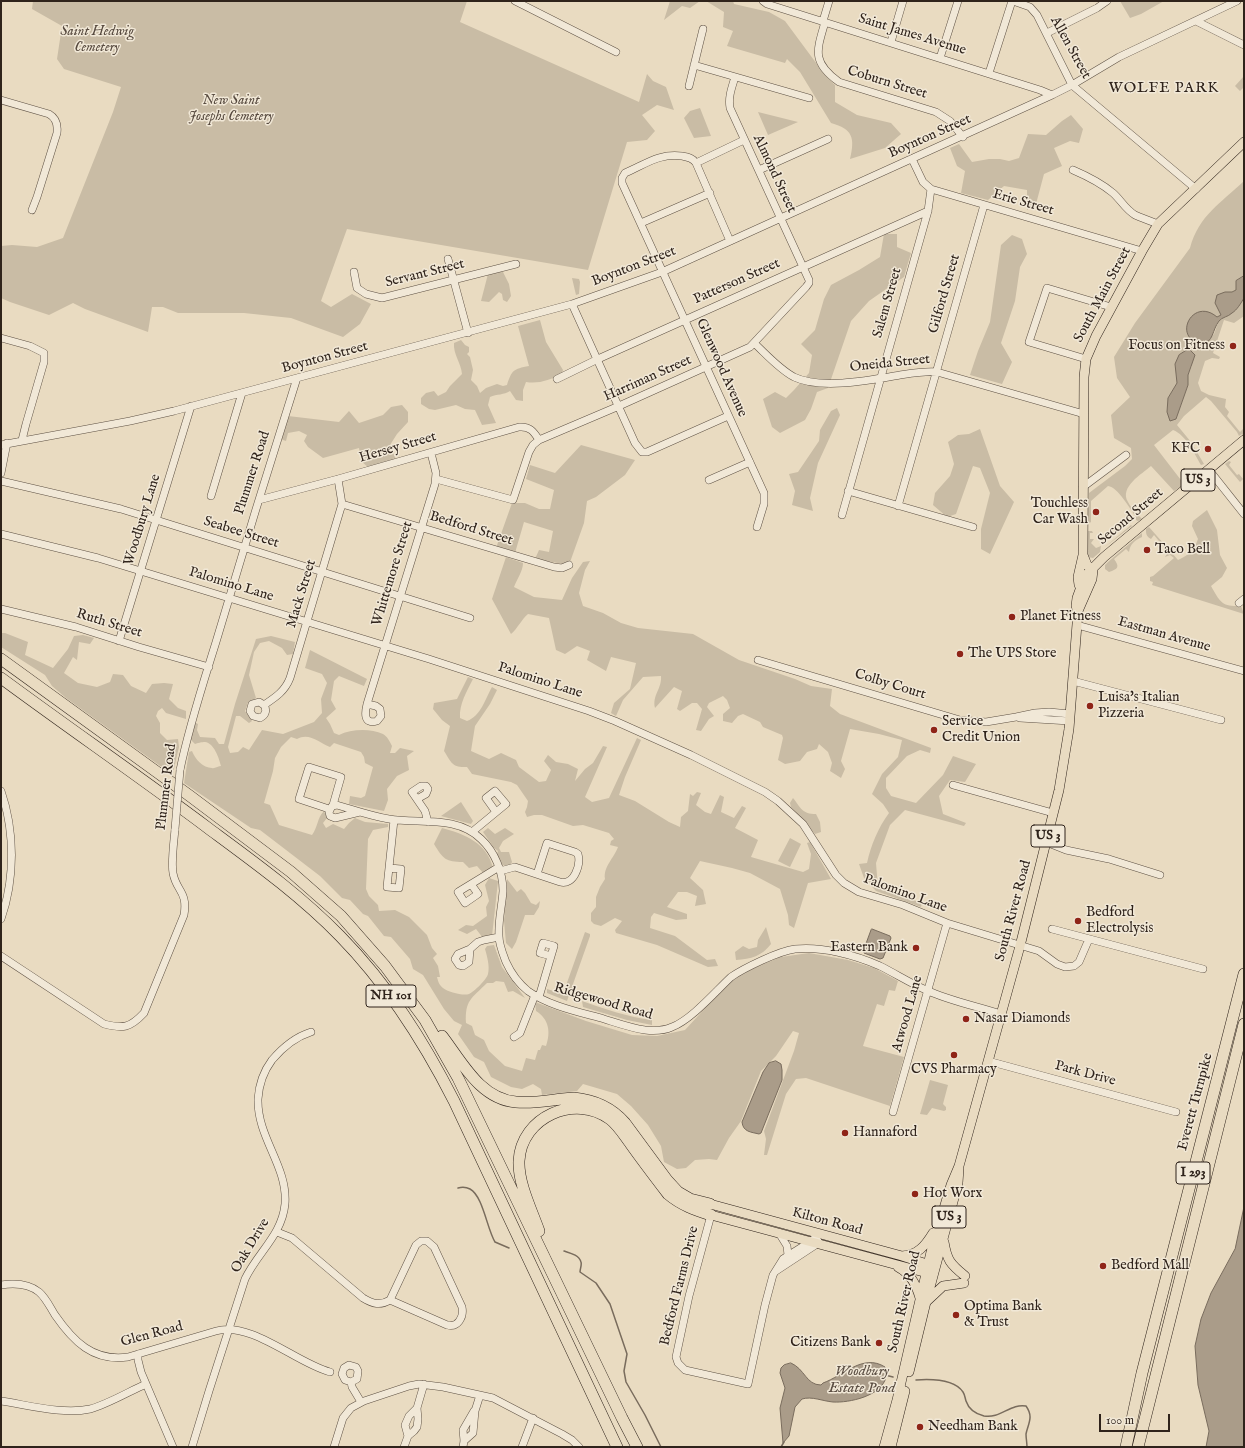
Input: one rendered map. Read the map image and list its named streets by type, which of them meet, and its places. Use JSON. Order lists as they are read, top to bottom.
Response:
{
  "streets": {
    "highway": ["NH 101", "Everett Turnpike", "I 293"],
    "main road": [
      "South Main Street",
      "US 3",
      "Second Street",
      "South River Road",
      "Kilton Road"
    ],
    "street": [
      "Saint James Avenue",
      "Allen Street",
      "Coburn Street",
      "Boynton Street",
      "Almond Street",
      "Erie Street",
      "Servant Street",
      "Patterson Street",
      "Gilford Street",
      "Salem Street",
      "Oneida Street",
      "Glenwood Avenue",
      "Harriman Street",
      "Hersey Street",
      "Plummer Road",
      "Woodbury Lane",
      "Bedford Street",
      "Seabee Street",
      "Whittemore Street",
      "Palomino Lane",
      "Mack Street",
      "Ruth Street",
      "Eastman Avenue",
      "Colby Court",
      "Ridgewood Road",
      "Atwood Lane",
      "Park Drive",
      "Oak Drive",
      "Bedford Farms Drive",
      "Glen Road"
    ]
  },
  "crossings": [
    ["Saint James Avenue", "Coburn Street"],
    ["Saint James Avenue", "Boynton Street"],
    ["Allen Street", "Boynton Street"],
    ["Allen Street", "South Main Street"],
    ["Coburn Street", "Boynton Street"],
    ["Boynton Street", "Almond Street"],
    ["Boynton Street", "Glenwood Avenue"],
    ["Boynton Street", "Plummer Road"],
    ["Boynton Street", "Woodbury Lane"],
    ["Almond Street", "Patterson Street"],
    ["Almond Street", "Harriman Street"],
    ["Erie Street", "Gilford Street"],
    ["Erie Street", "South Main Street"],
    ["Erie Street", "Salem Street"],
    ["Patterson Street", "Salem Street"],
    ["Patterson Street", "Glenwood Avenue"],
    ["Gilford Street", "Oneida Street"],
    ["South Main Street", "Oneida Street"],
    ["South Main Street", "South River Road"],
    ["Salem Street", "Oneida Street"],
    ["Oneida Street", "Harriman Street"],
    ["Glenwood Avenue", "Harriman Street"],
    ["Harriman Street", "Hersey Street"],
    ["Hersey Street", "Plummer Road"],
    ["Hersey Street", "Whittemore Street"],
    ["Hersey Street", "Mack Street"],
    ["Plummer Road", "Seabee Street"],
    ["Plummer Road", "Palomino Lane"],
    ["Plummer Road", "Ruth Street"],
    ["Second Street", "South River Road"],
    ["Woodbury Lane", "Seabee Street"],
    ["Woodbury Lane", "Palomino Lane"],
    ["Woodbury Lane", "Ruth Street"],
    ["Bedford Street", "Whittemore Street"],
    ["Bedford Street", "Mack Street"],
    ["Seabee Street", "Whittemore Street"],
    ["Seabee Street", "Mack Street"],
    ["Whittemore Street", "Palomino Lane"],
    ["Palomino Lane", "Mack Street"],
    ["Palomino Lane", "South River Road"],
    ["Palomino Lane", "Atwood Lane"],
    ["Eastman Avenue", "South River Road"],
    ["Colby Court", "South River Road"],
    ["South River Road", "Ridgewood Road"],
    ["South River Road", "Park Drive"],
    ["South River Road", "Kilton Road"],
    ["Ridgewood Road", "Atwood Lane"],
    ["Everett Turnpike", "I 293"],
    ["Kilton Road", "Bedford Farms Drive"],
    ["Oak Drive", "Glen Road"]
  ],
  "districts": ["WOLFE PARK"],
  "water": ["Woodbury Estate Pond"],
  "parks": ["Saint Hedwig Cemetery", "New Saint Josephs Cemetery"],
  "places": [
    "Focus on Fitness",
    "KFC",
    "Touchless Car Wash",
    "Taco Bell",
    "Planet Fitness",
    "The UPS Store",
    "Luisa's Italian Pizzeria",
    "Service Credit Union",
    "Bedford Electrolysis",
    "Eastern Bank",
    "Nasar Diamonds",
    "CVS Pharmacy",
    "Hannaford",
    "Hot Worx",
    "Bedford Mall",
    "Optima Bank & Trust",
    "Citizens Bank",
    "Needham Bank"
  ],
  "scale_bar": "100 m"
}
